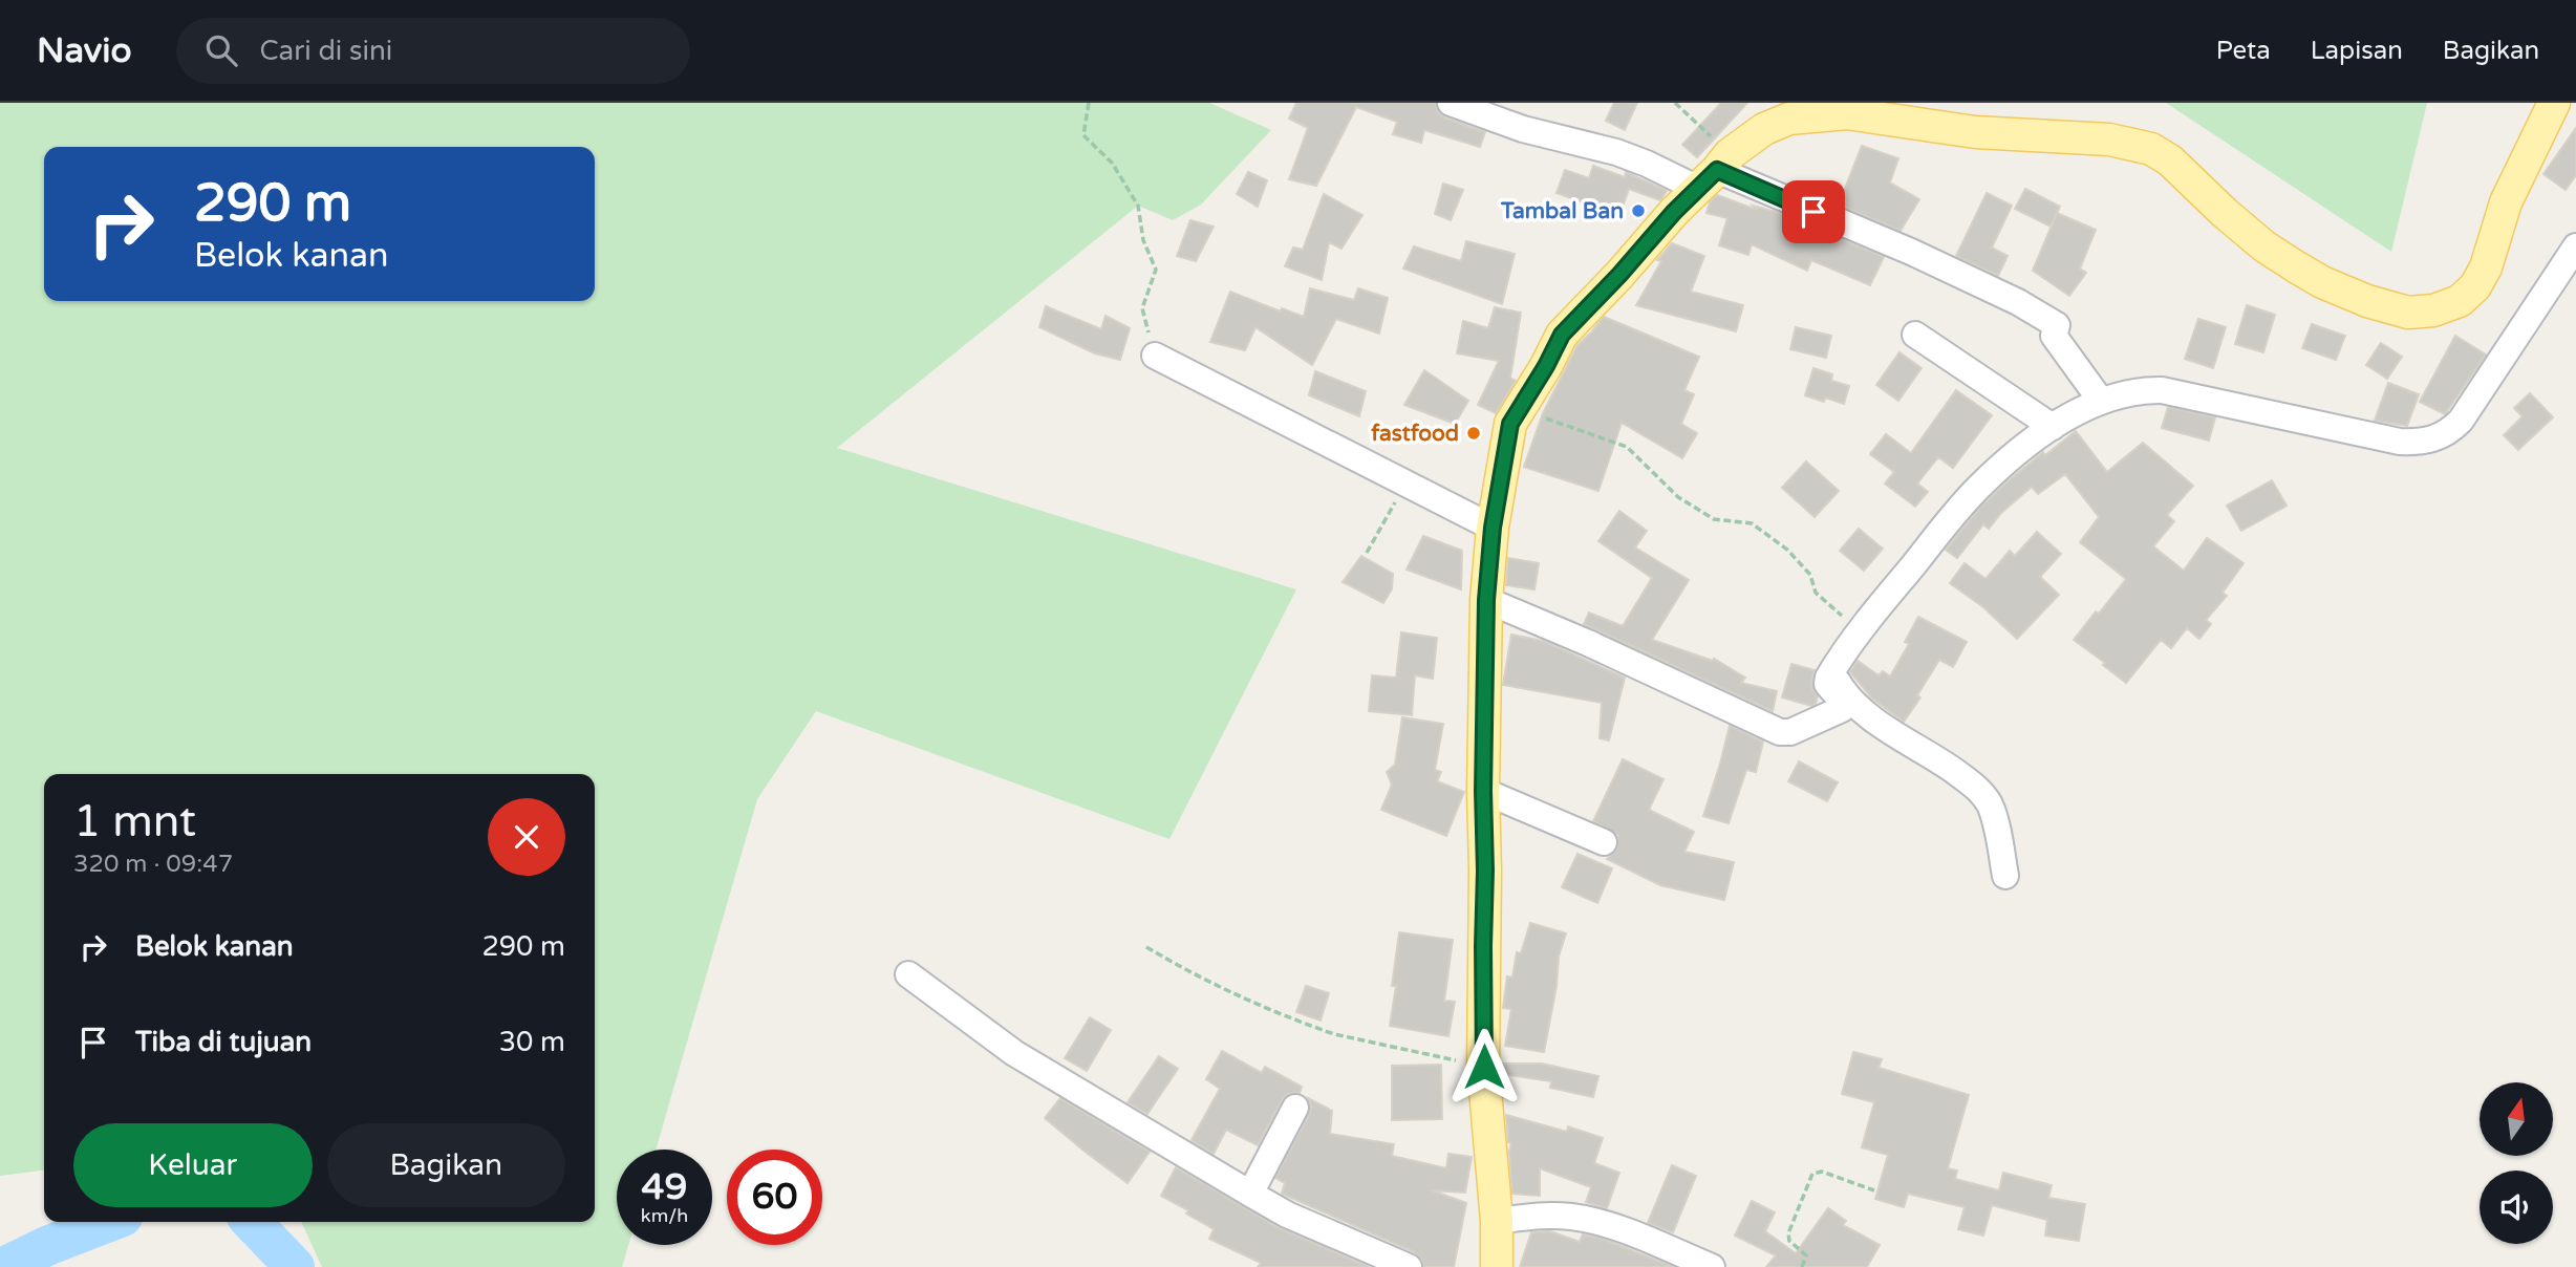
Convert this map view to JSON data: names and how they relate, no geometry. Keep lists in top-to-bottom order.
{
  "places": ["Tambal Ban", "fastfood"],
  "north": "top",
  "page": {
    "header": "Navio",
    "search": "Cari di sini",
    "nav": ["Peta", "Lapisan", "Bagikan"],
    "turn": ["290 m", "Belok kanan"],
    "heading": ["1 mnt", "320 m · 09:47"],
    "list": [
      {
        "name": "Belok kanan",
        "value": "290 m"
      },
      {
        "name": "Tiba di tujuan",
        "value": "30 m"
      }
    ],
    "buttons": ["Keluar", "Bagikan"],
    "speed": "49 km/h",
    "limit": "60"
  }
}
